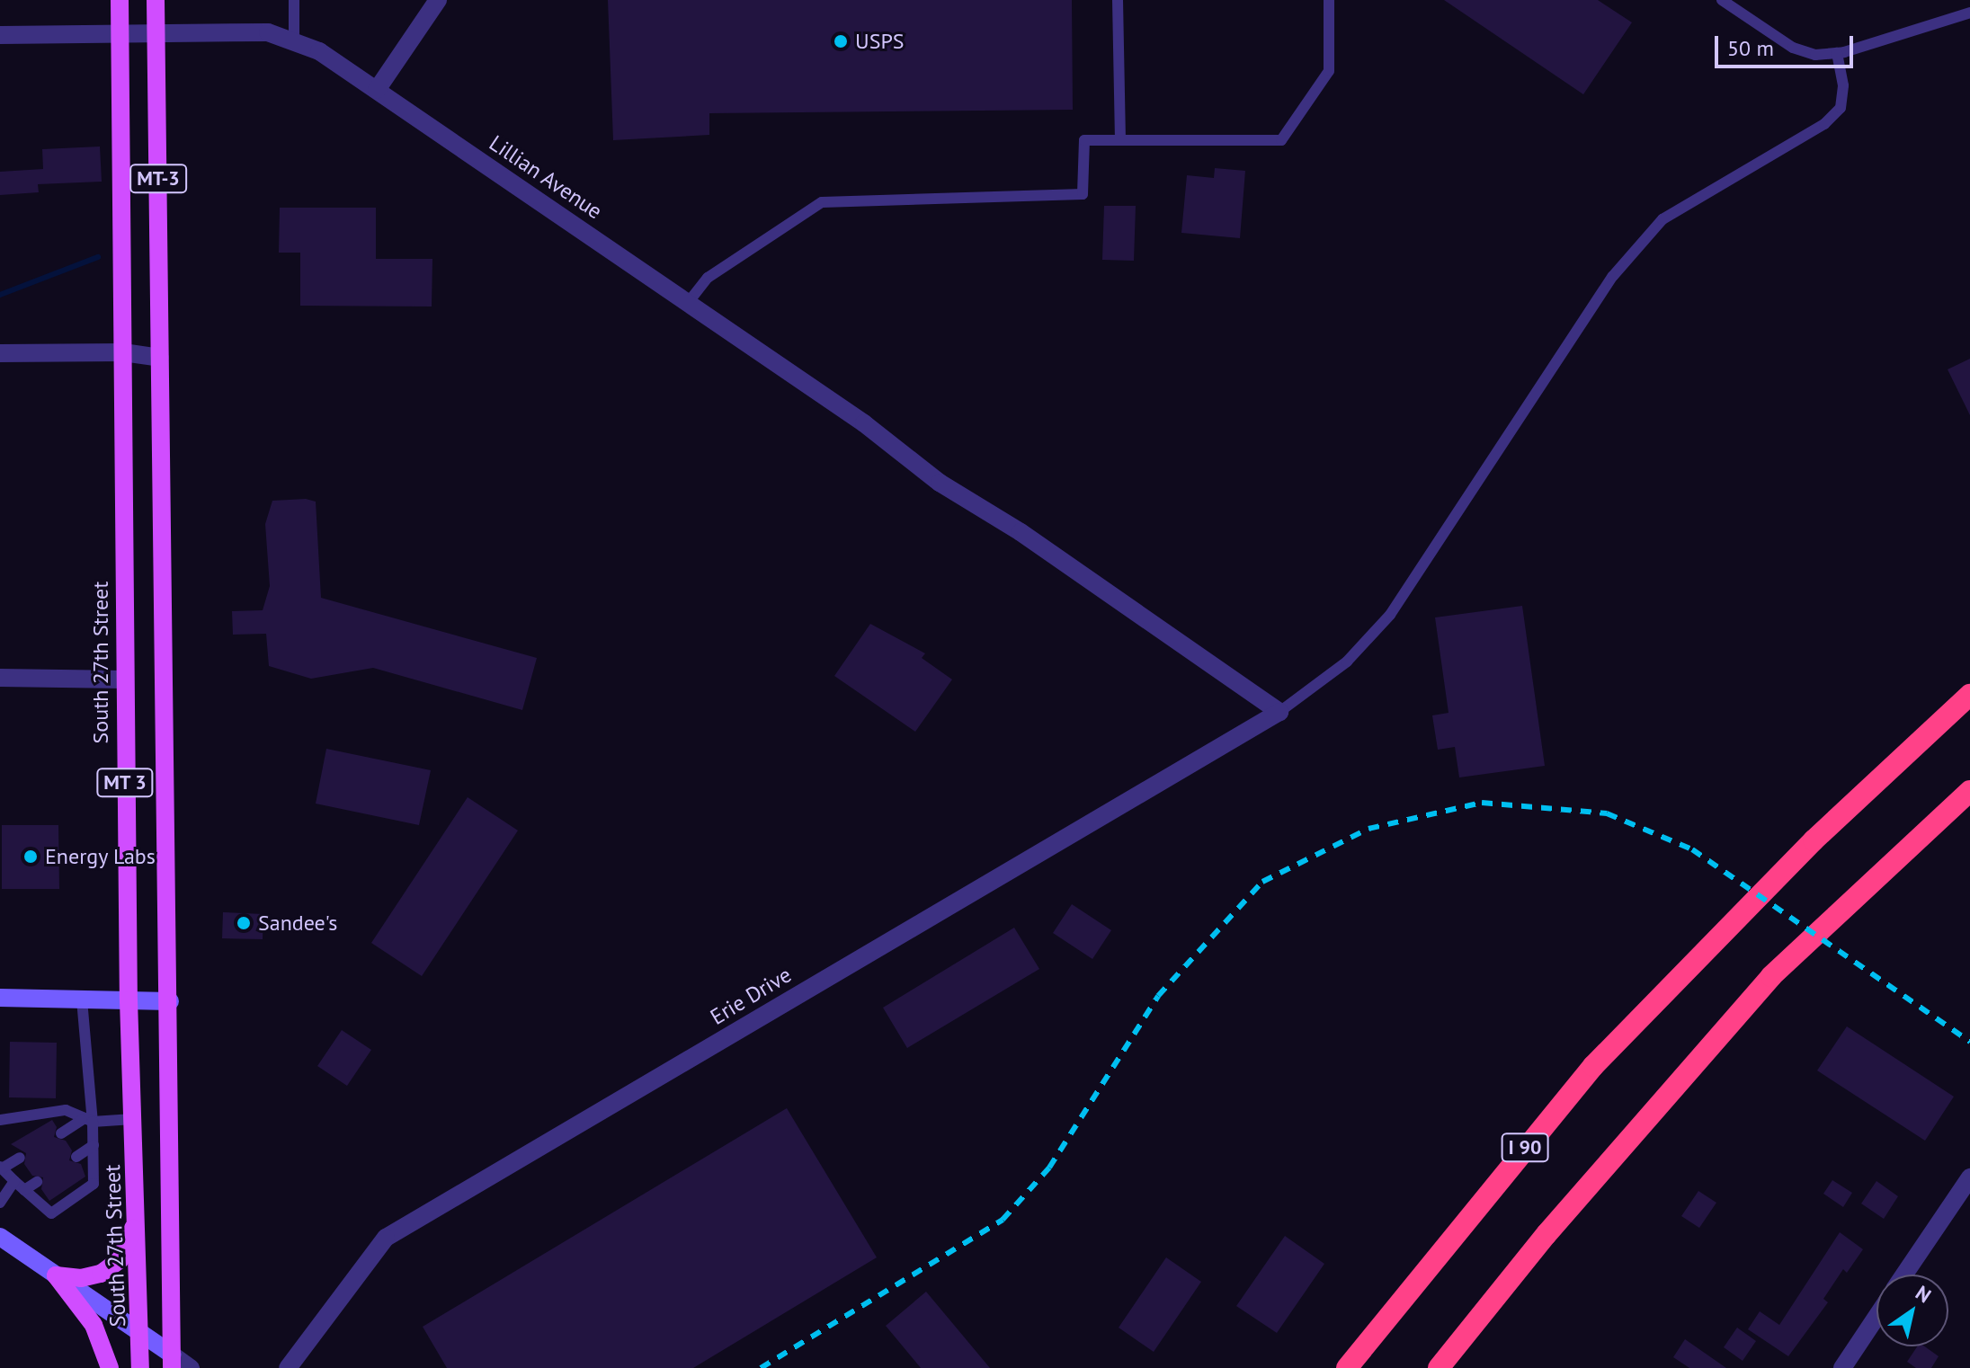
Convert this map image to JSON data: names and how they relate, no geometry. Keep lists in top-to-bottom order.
{
  "streets": {
    "highway": ["I 90"],
    "main road": ["MT-3", "South 27th Street", "MT 3"],
    "street": ["Lillian Avenue", "Erie Drive"]
  },
  "crossings": [
    ["Lillian Avenue", "Erie Drive"]
  ],
  "places": ["USPS", "Energy Labs", "Sandee's"],
  "scale_bar": "50 m",
  "north": "top right"
}
